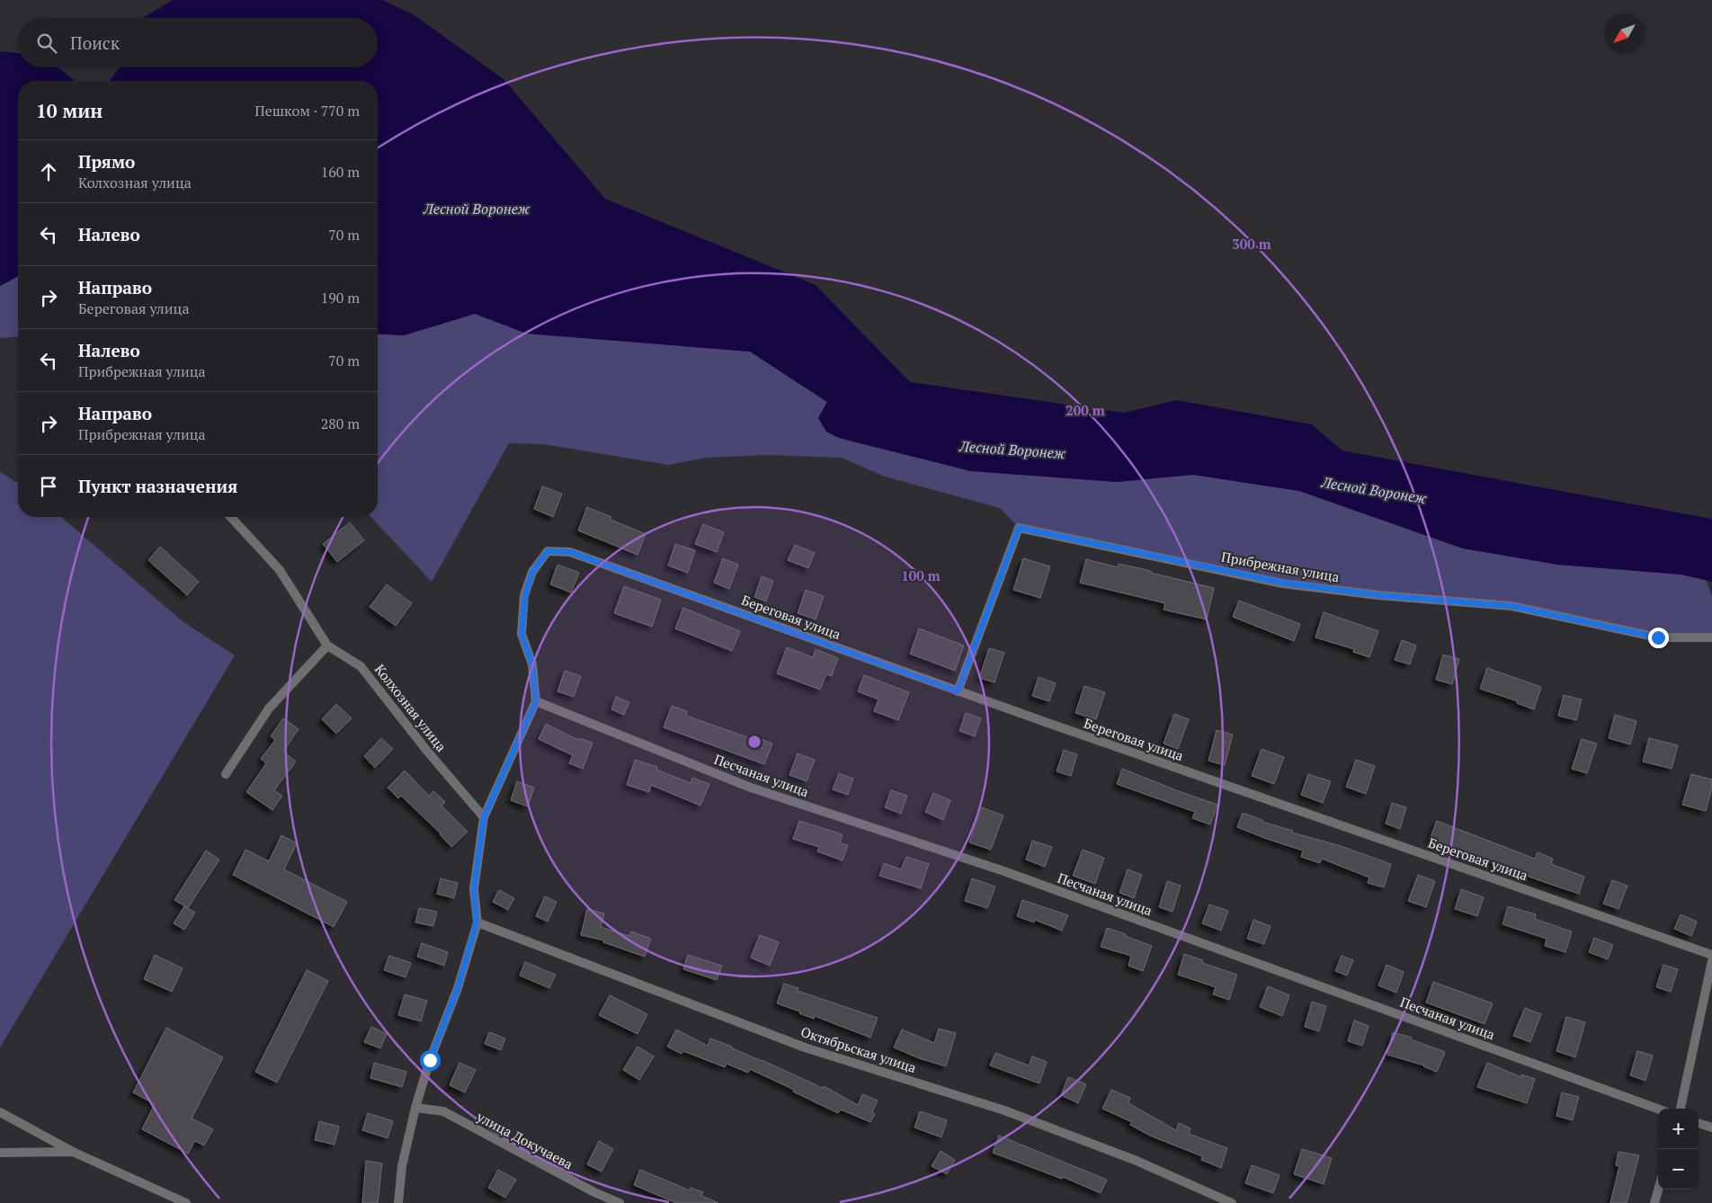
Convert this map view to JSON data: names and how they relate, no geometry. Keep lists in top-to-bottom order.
{
  "streets": {
    "street": [
      "Прибрежная улица",
      "Береговая улица",
      "Колхозная улица",
      "Песчаная улица",
      "Октябрьская улица",
      "улица Докучаева"
    ]
  },
  "crossings": [
    ["Прибрежная улица", "Береговая улица"],
    ["Береговая улица", "Песчаная улица"]
  ],
  "water": ["Лесной Воронеж"],
  "north": "bottom left",
  "page": {
    "search": "Поиск",
    "heading": ["10 мин", "Пешком · 770 m"],
    "list": [
      ["Прямо", "Колхозная улица", "160 m"],
      ["Налево", "70 m"],
      ["Направо", "Береговая улица", "190 m"],
      ["Налево", "Прибрежная улица", "70 m"],
      ["Направо", "Прибрежная улица", "280 m"],
      "Пункт назначения"
    ],
    "map_buttons": ["+", "−"]
  },
  "rings": ["300 m", "200 m", "100 m"]
}
